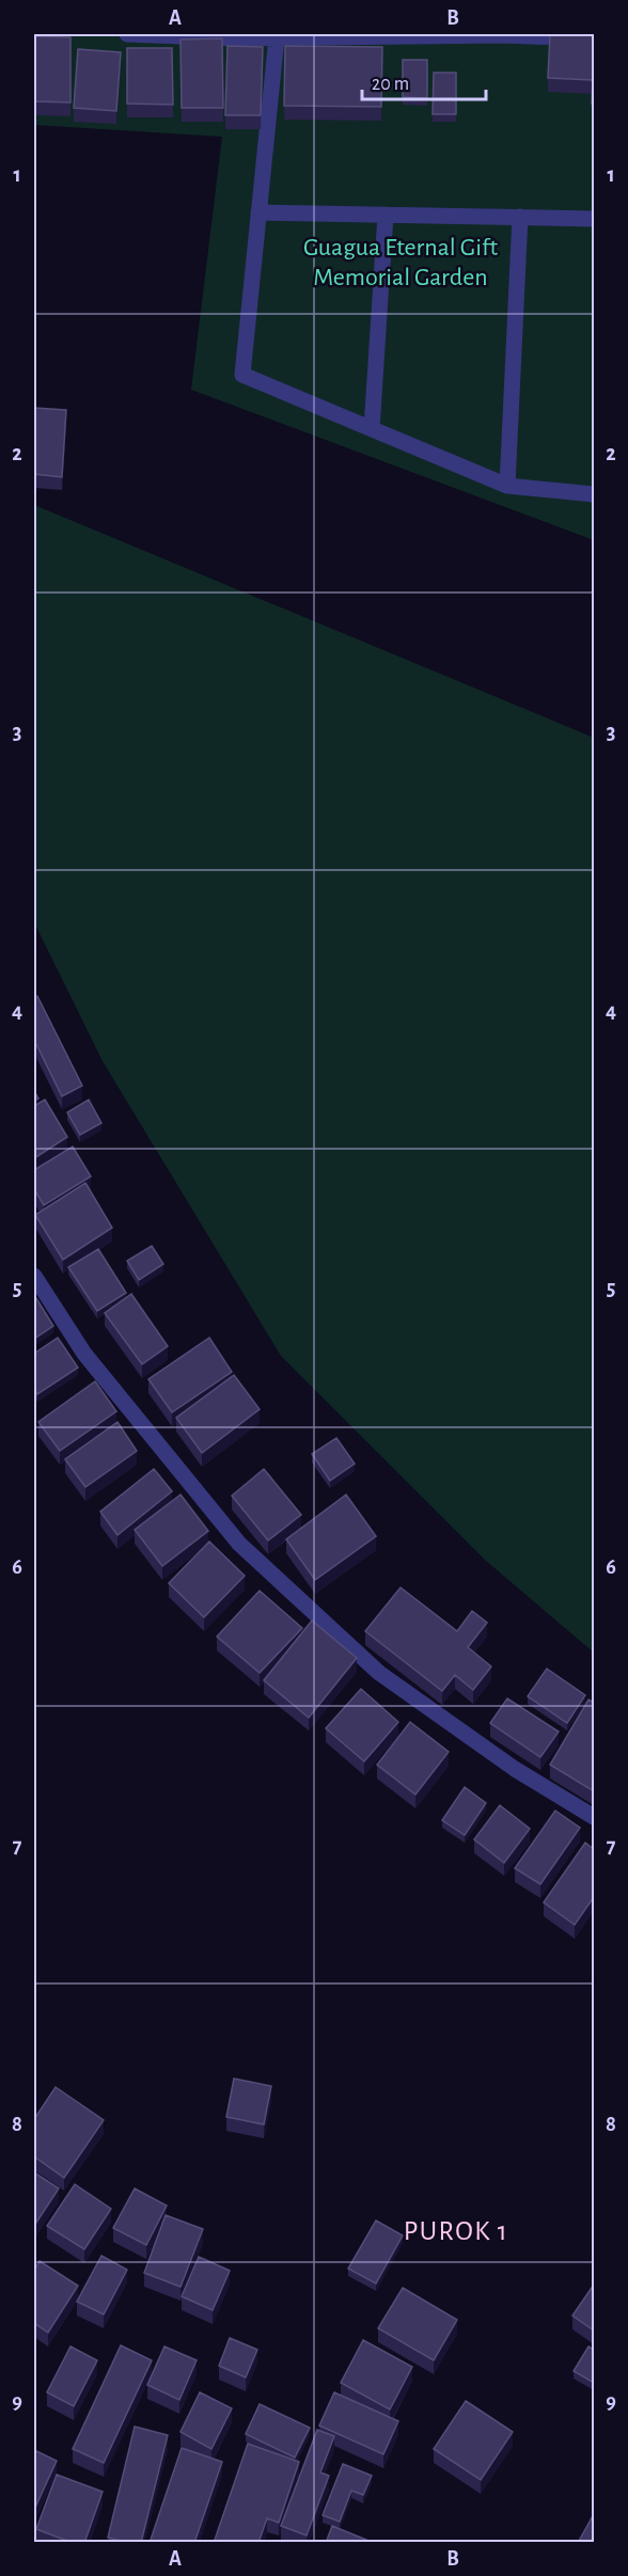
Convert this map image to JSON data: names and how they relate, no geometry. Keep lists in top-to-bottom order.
{
  "districts": ["PUROK 1"],
  "parks": ["Guagua Eternal Gift Memorial Garden"],
  "scale_bar": "20 m",
  "grid": {
    "columns": ["A", "B"],
    "rows": [
      "1",
      "2",
      "3",
      "4",
      "5",
      "6",
      "7",
      "8",
      "9"
    ]
  }
}
